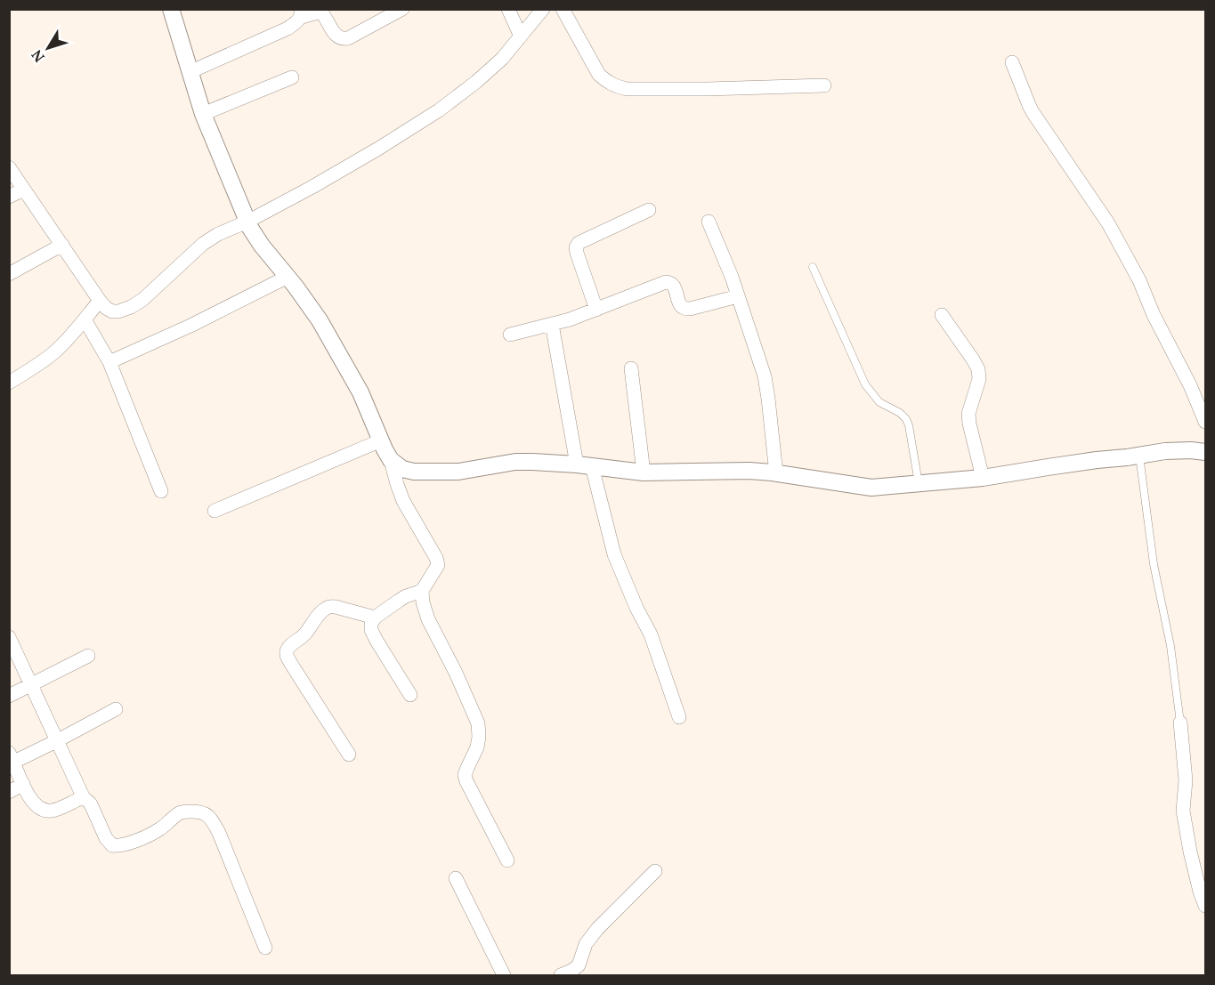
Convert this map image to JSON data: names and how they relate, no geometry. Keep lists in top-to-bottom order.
{
  "north": "bottom left"
}
